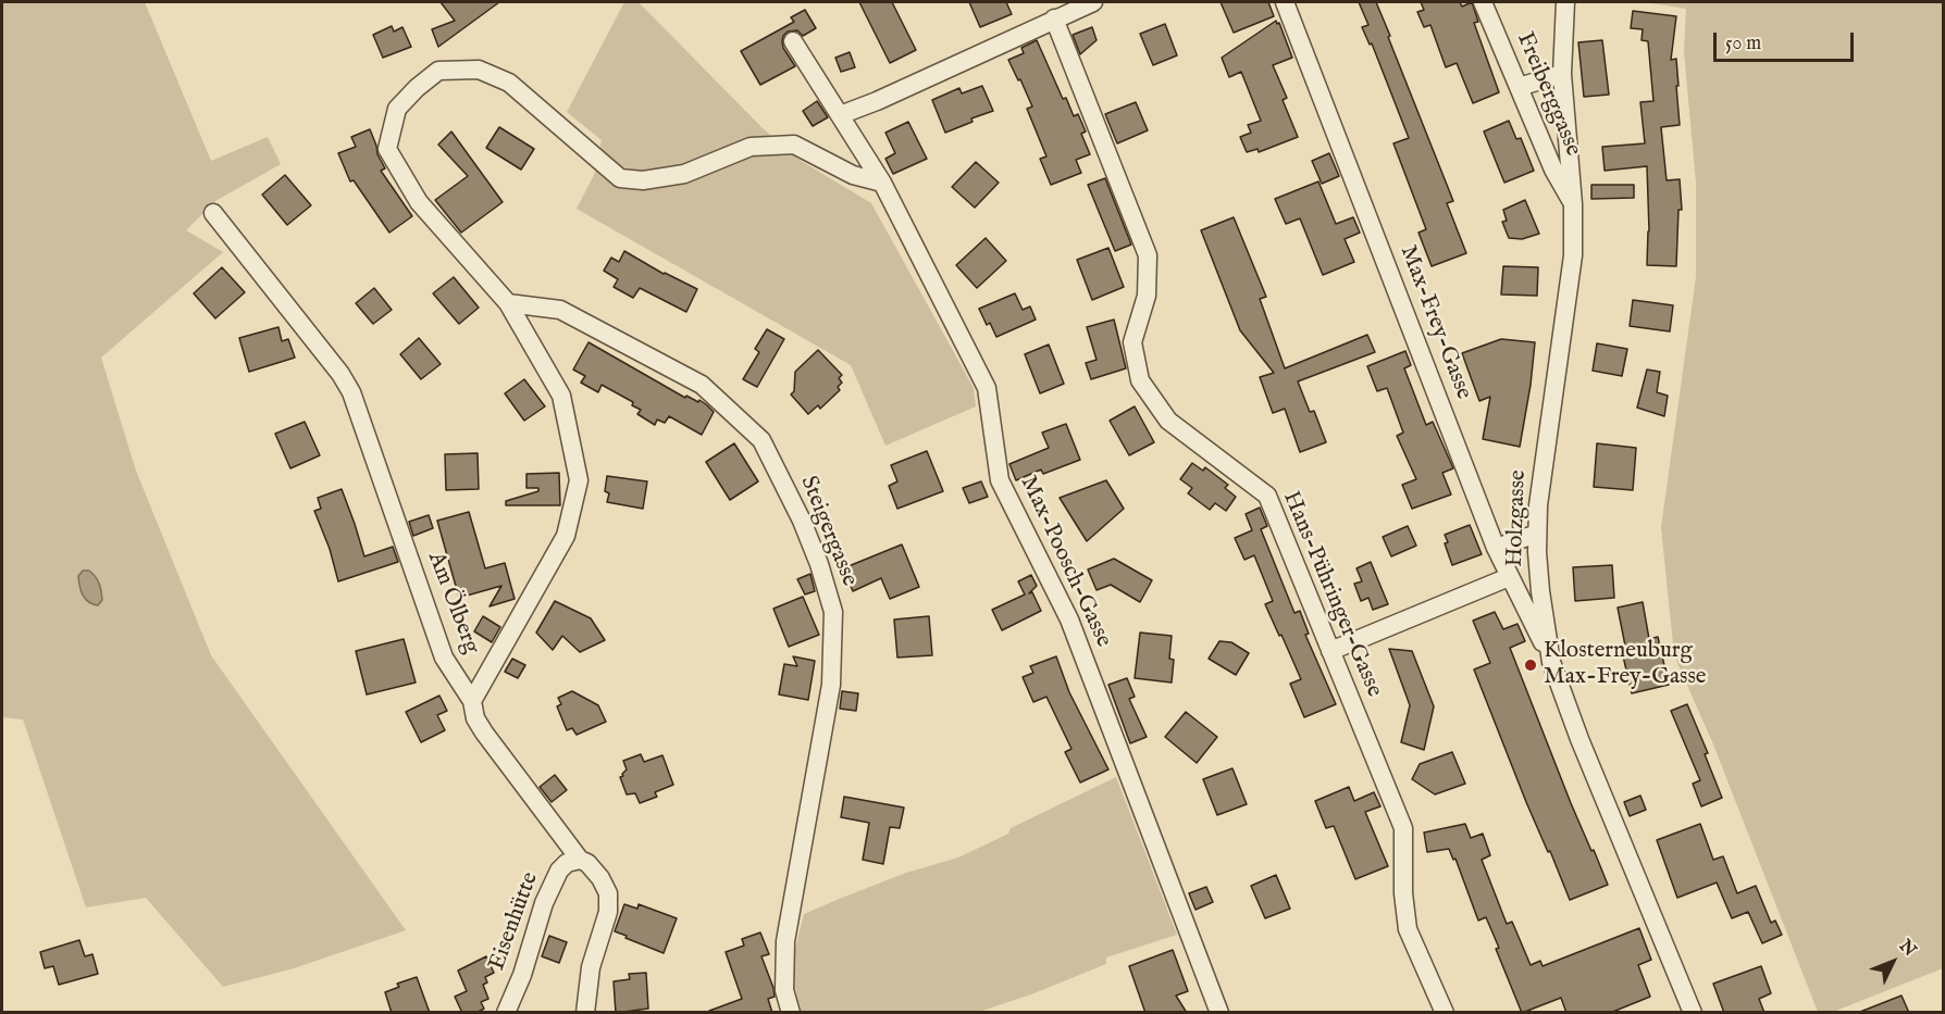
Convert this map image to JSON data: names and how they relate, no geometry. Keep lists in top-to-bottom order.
{
  "streets": {
    "street": [
      "Freiberggasse",
      "Max-Frey-Gasse",
      "Holzgasse",
      "Steigergasse",
      "Max-Poosch-Gasse",
      "Hans-Pühringer-Gasse",
      "Am Ölberg",
      "Eisenhütte"
    ]
  },
  "crossings": [
    ["Freiberggasse", "Holzgasse"],
    ["Max-Frey-Gasse", "Holzgasse"],
    ["Am Ölberg", "Eisenhütte"]
  ],
  "places": ["Klosterneuburg Max-Frey-Gasse"],
  "scale_bar": "50 m",
  "north": "top right"
}
